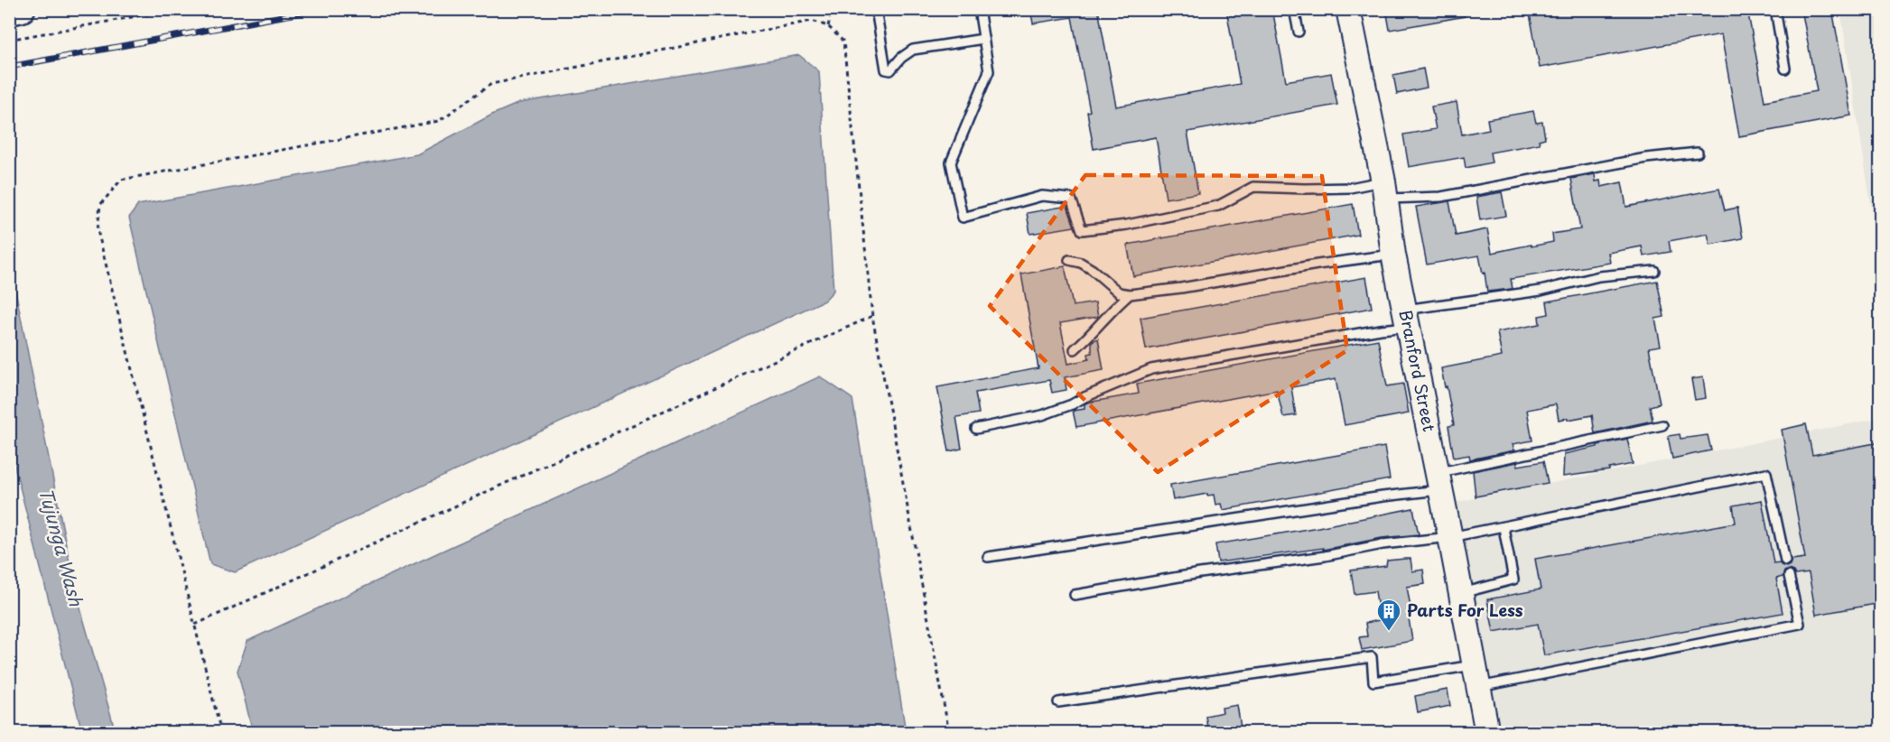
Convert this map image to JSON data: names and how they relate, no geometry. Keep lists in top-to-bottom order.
{
  "streets": {
    "main road": ["Branford Street"]
  },
  "water": ["Tujunga Wash"],
  "places": {
    "building": ["Parts For Less"]
  }
}
